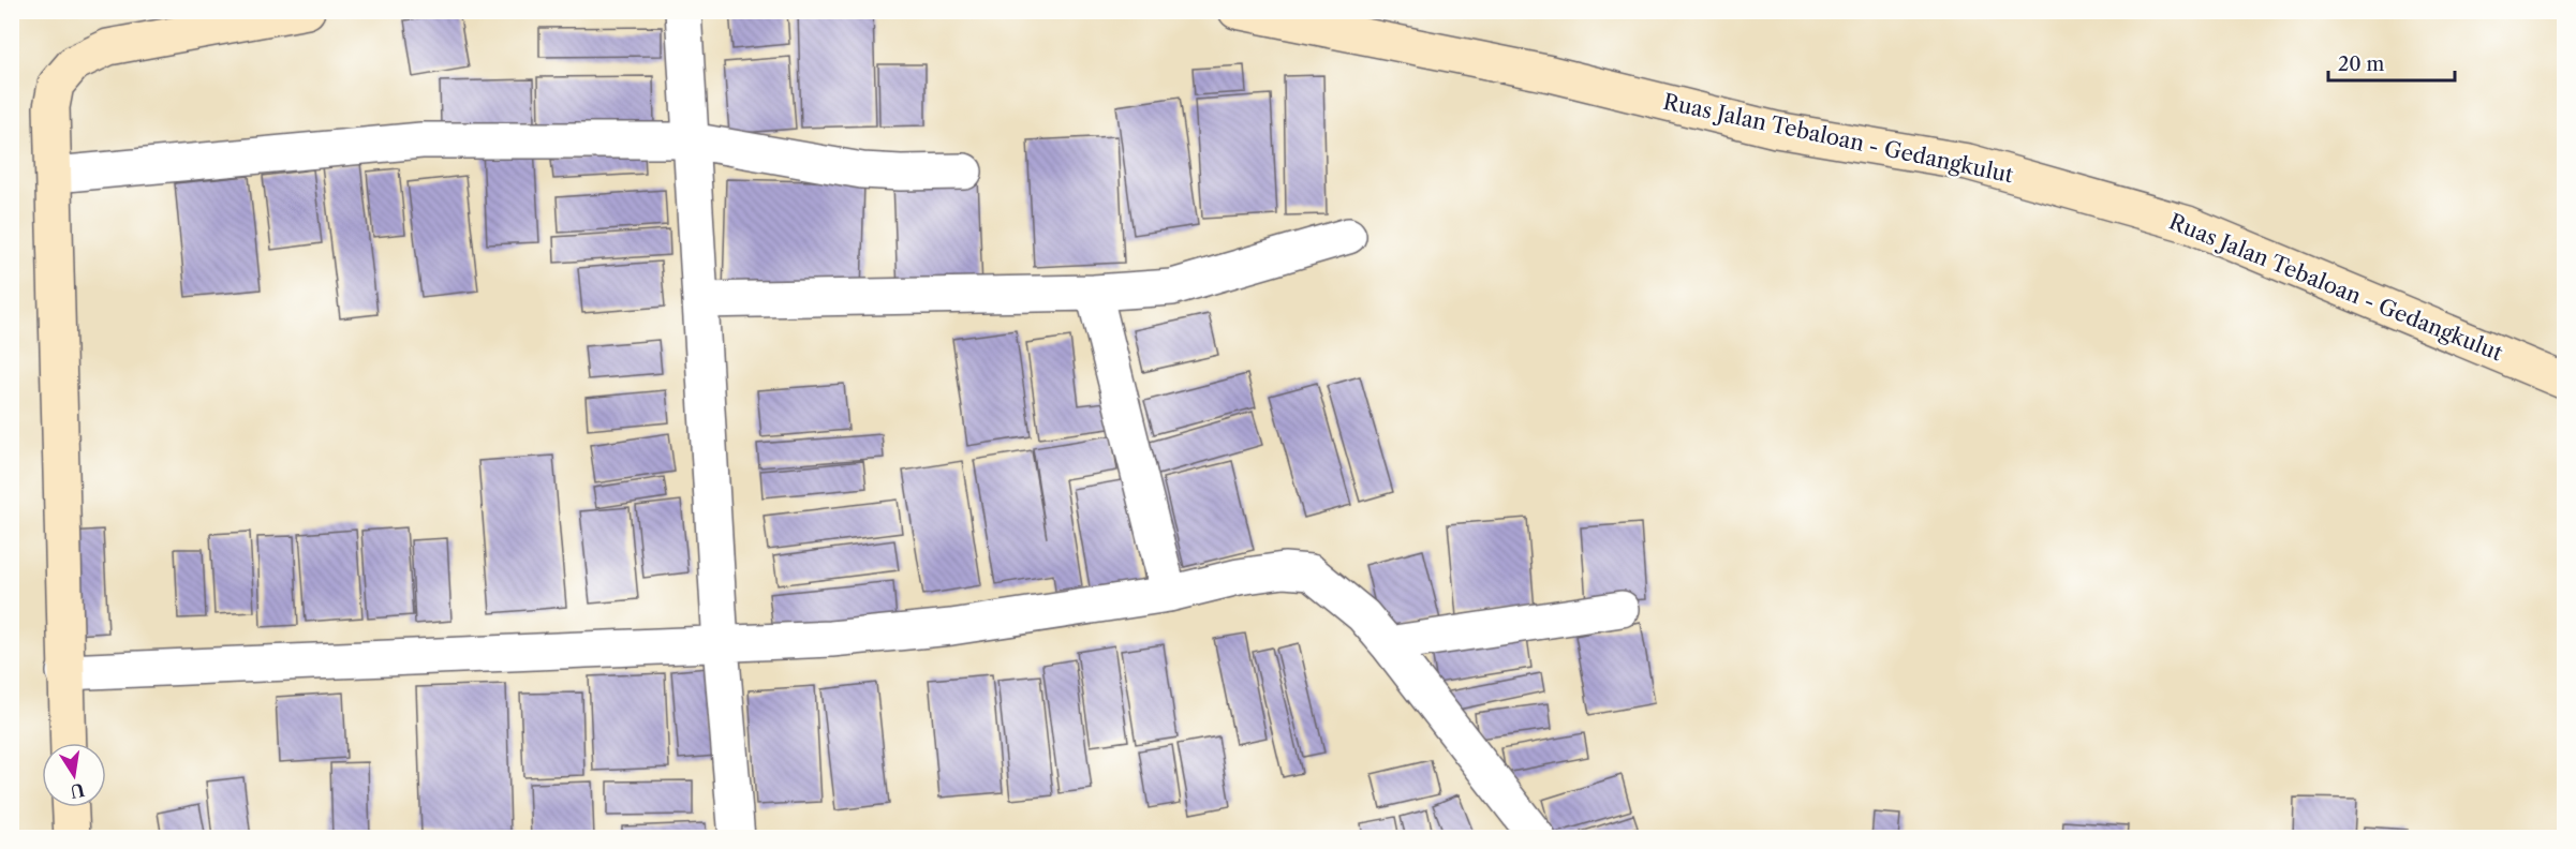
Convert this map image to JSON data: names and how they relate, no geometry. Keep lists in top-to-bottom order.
{
  "streets": {
    "main road": ["Ruas Jalan Tebaloan - Gedangkulut"]
  },
  "scale_bar": "20 m",
  "north": "bottom"
}
